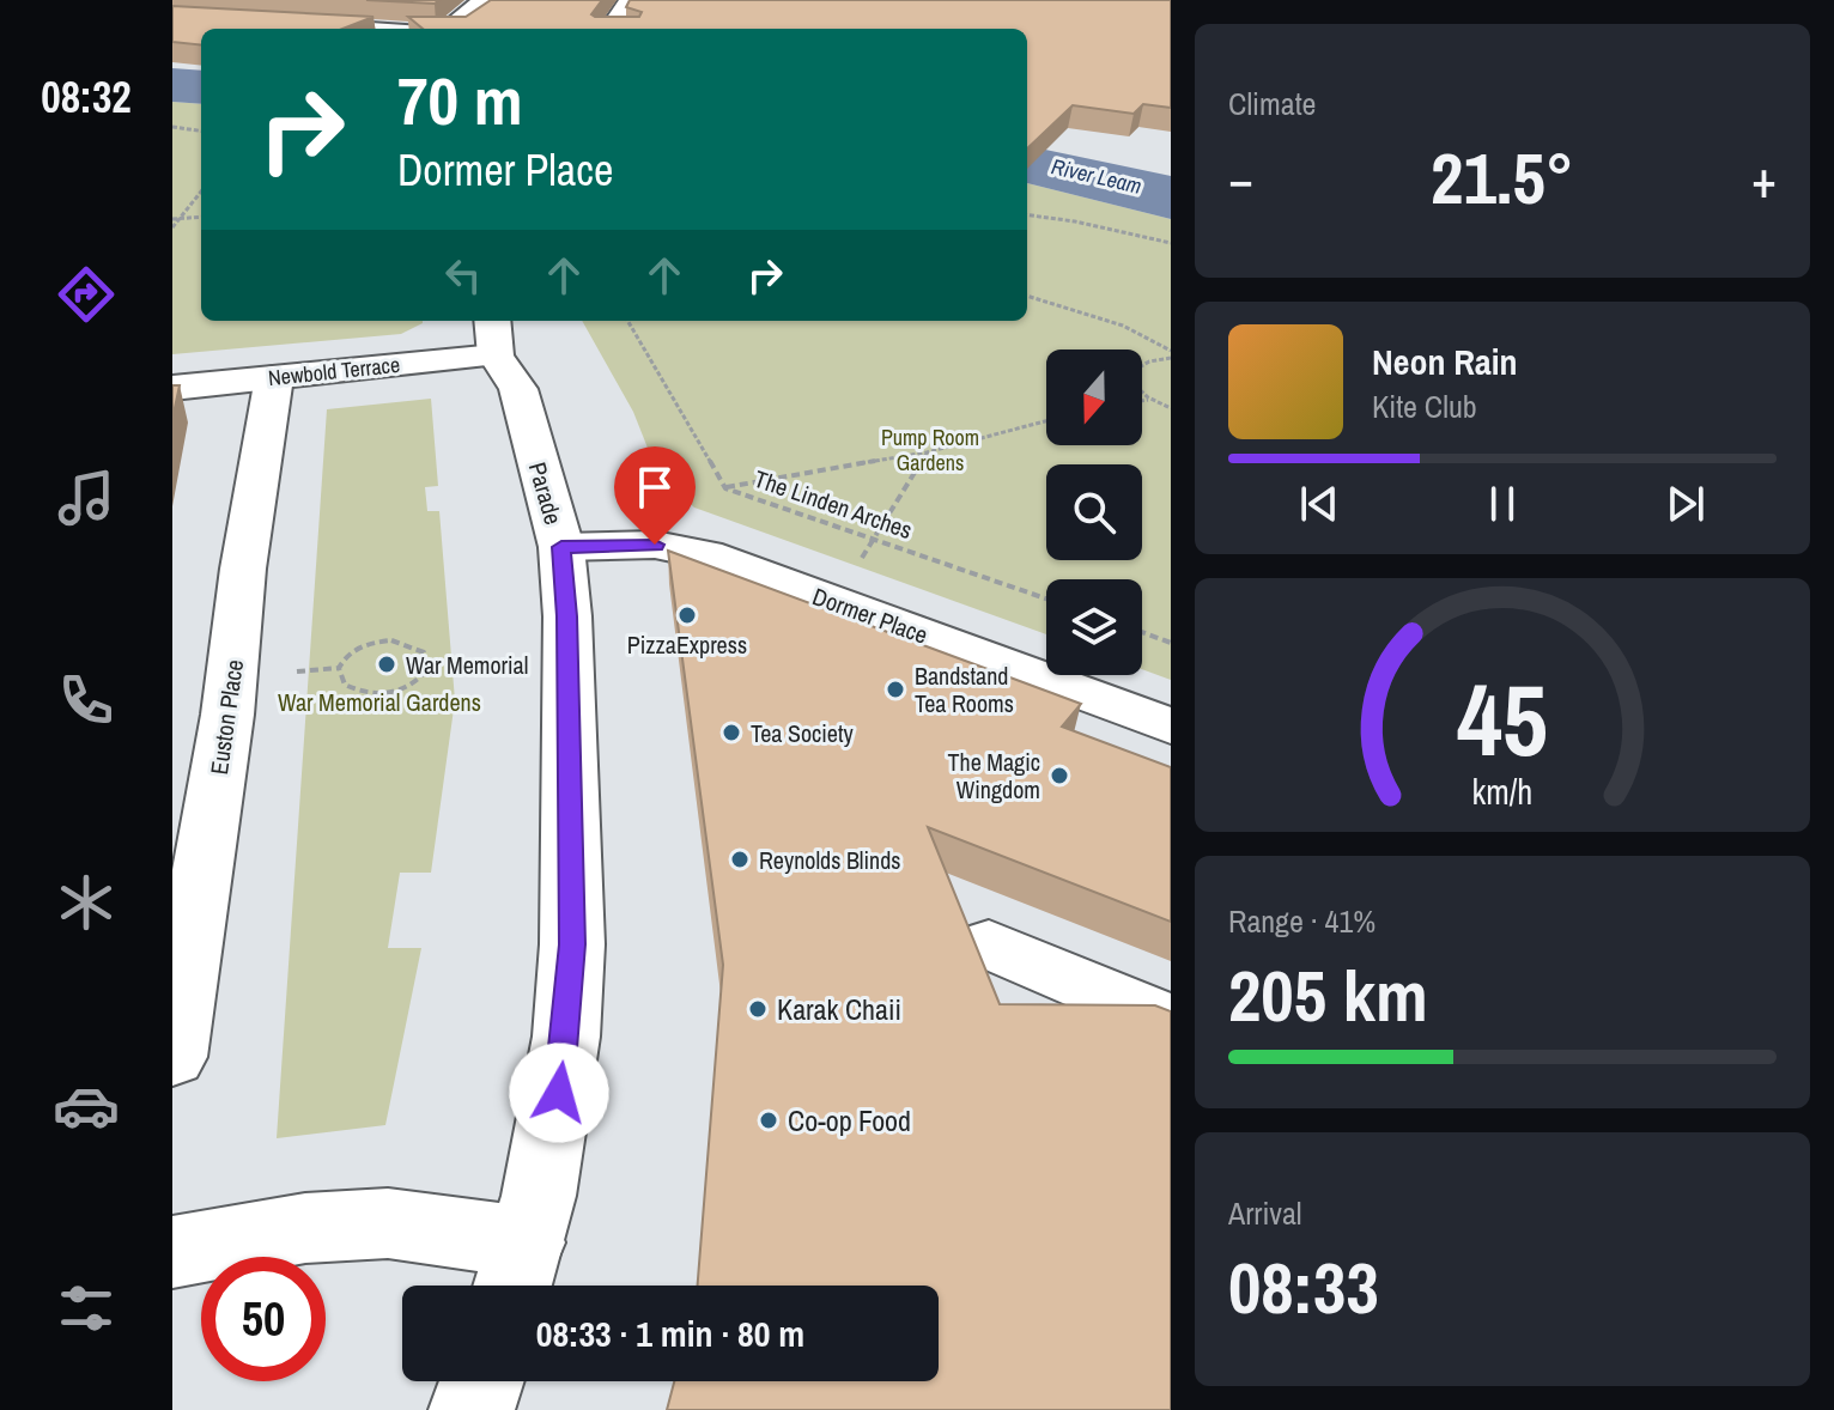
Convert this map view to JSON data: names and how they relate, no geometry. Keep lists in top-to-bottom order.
{
  "streets": {
    "street": [
      "Newbold Terrace",
      "Parade",
      "Dormer Place",
      "Euston Place"
    ],
    "path": ["The Linden Arches"]
  },
  "crossings": [
    ["Newbold Terrace", "Parade"],
    ["Newbold Terrace", "Euston Place"],
    ["Parade", "Dormer Place"]
  ],
  "water": ["River Leam"],
  "parks": ["Pump Room Gardens", "War Memorial Gardens"],
  "places": [
    "PizzaExpress",
    "War Memorial",
    "Bandstand Tea Rooms",
    "Tea Society",
    "The Magic Wingdom",
    "Reynolds Blinds",
    "Karak Chaii",
    "Co-op Food"
  ],
  "north": "bottom",
  "page": {
    "tabs": "08:32",
    "tile": [
      "Climate",
      ["Range · 41%", "205 km"],
      ["Arrival", "08:33"]
    ],
    "turn": ["70 m", "Dormer Place"],
    "heat": ["−", "21.5°", "+"],
    "song": ["Neon Rain", "Kite Club"],
    "limit": "50",
    "trip": "08:33 · 1 min · 80 m",
    "gauge": ["45", "km/h"]
  }
}
